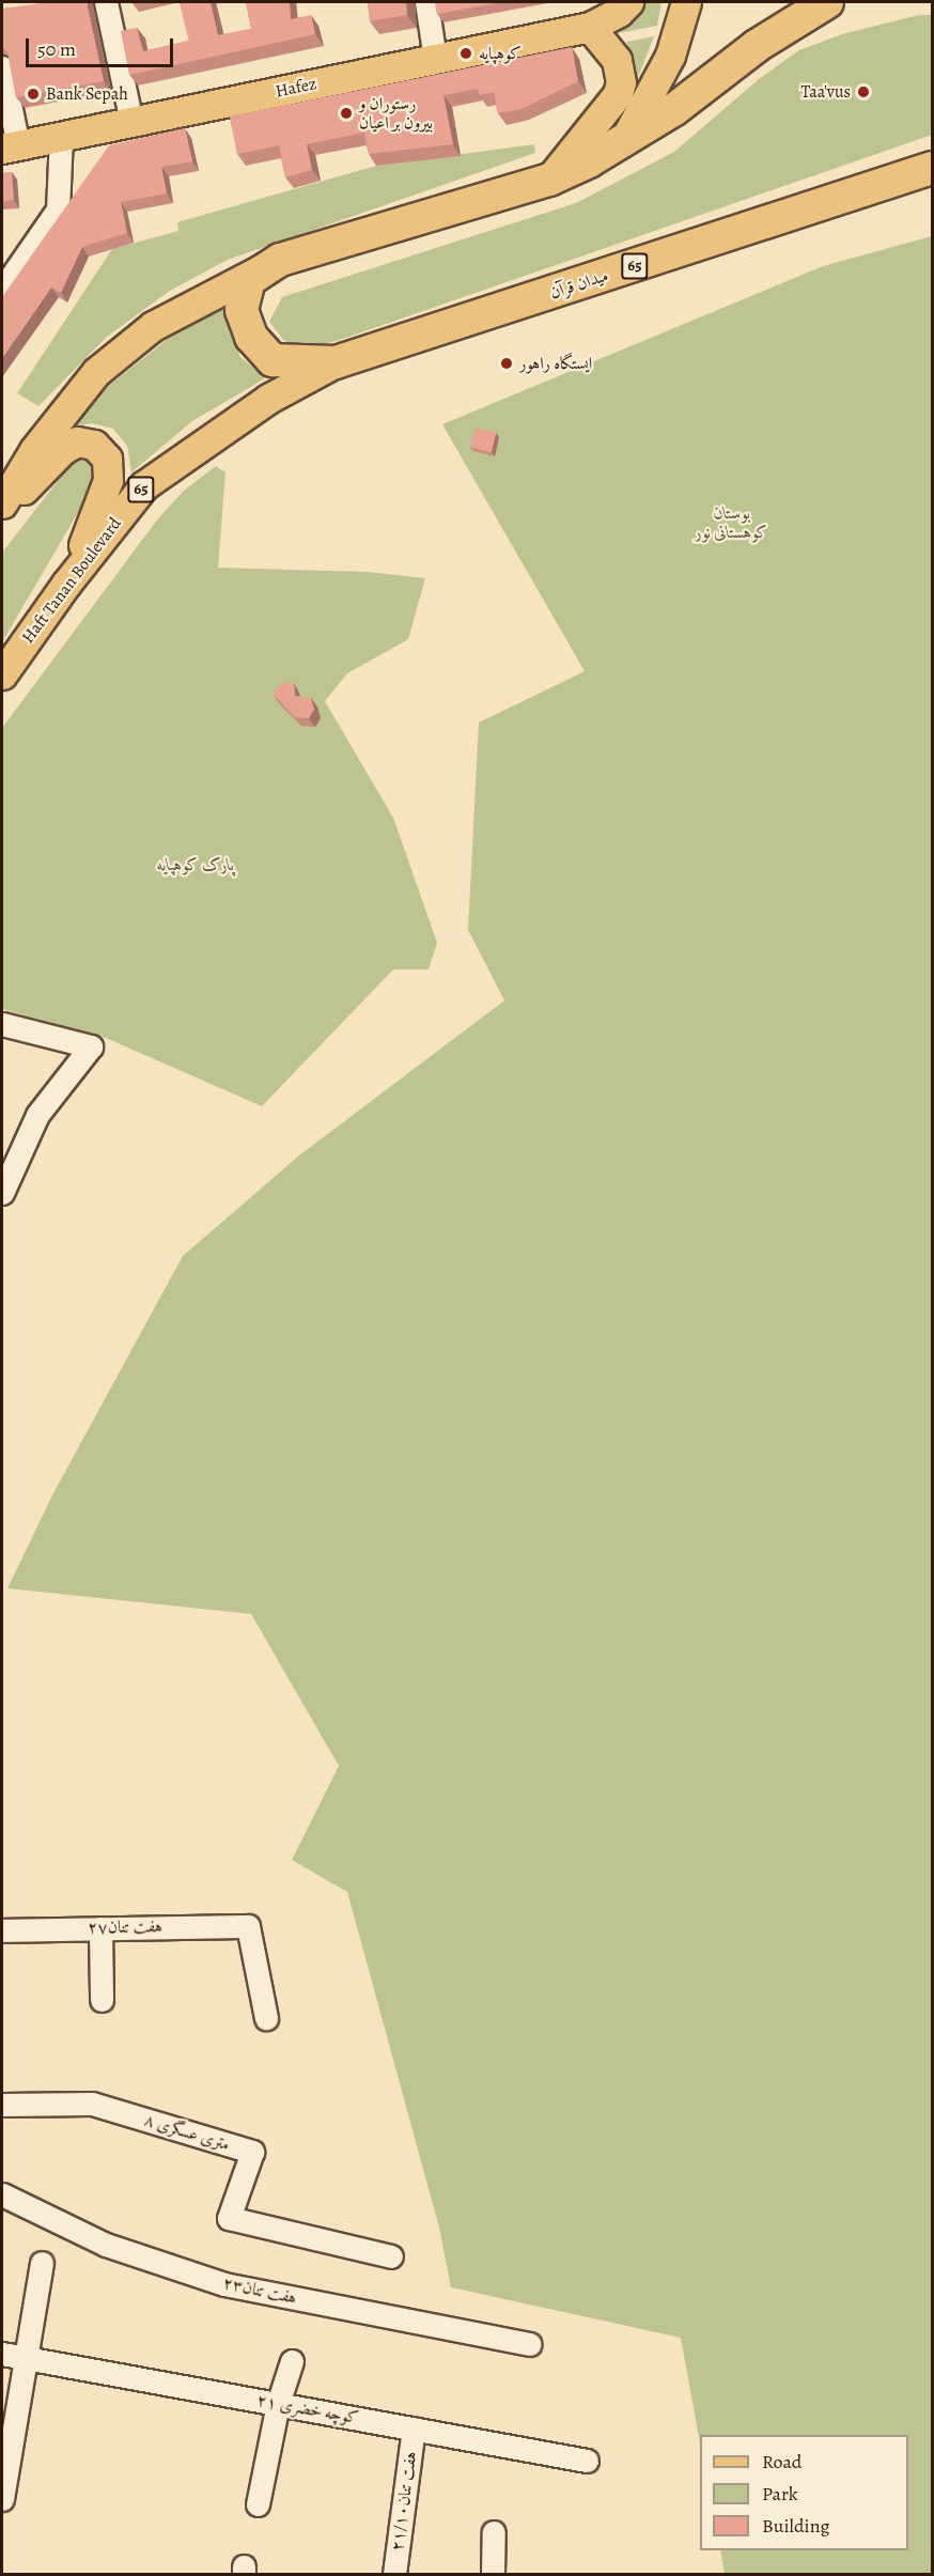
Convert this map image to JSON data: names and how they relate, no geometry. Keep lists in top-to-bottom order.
{
  "streets": {
    "highway": ["65", "میدان قرآن"],
    "main road": ["Hafez", "Haft Tanan Boulevard"],
    "street": [
      "هفت تنان۲۷",
      "۸ متری عسگری",
      "هفت تنان۲۳",
      "کوچه خضری ۲۱",
      "۲۱/۱۰هفت تنان"
    ]
  },
  "crossings": [
    ["65", "میدان قرآن"],
    ["65", "Haft Tanan Boulevard"],
    ["میدان قرآن", "Haft Tanan Boulevard"],
    ["کوچه خضری ۲۱", "۲۱/۱۰هفت تنان"]
  ],
  "parks": ["بوستان کوهستانی نور", "پارک کوهپایه"],
  "places": [
    "کوهپایه",
    "Taa'vus",
    "Bank Sepah",
    "رستوران و بیرون بر اعيان",
    "ایستگاه راهور"
  ],
  "legend": ["Road", "Park", "Building"],
  "scale_bar": "50 m"
}
